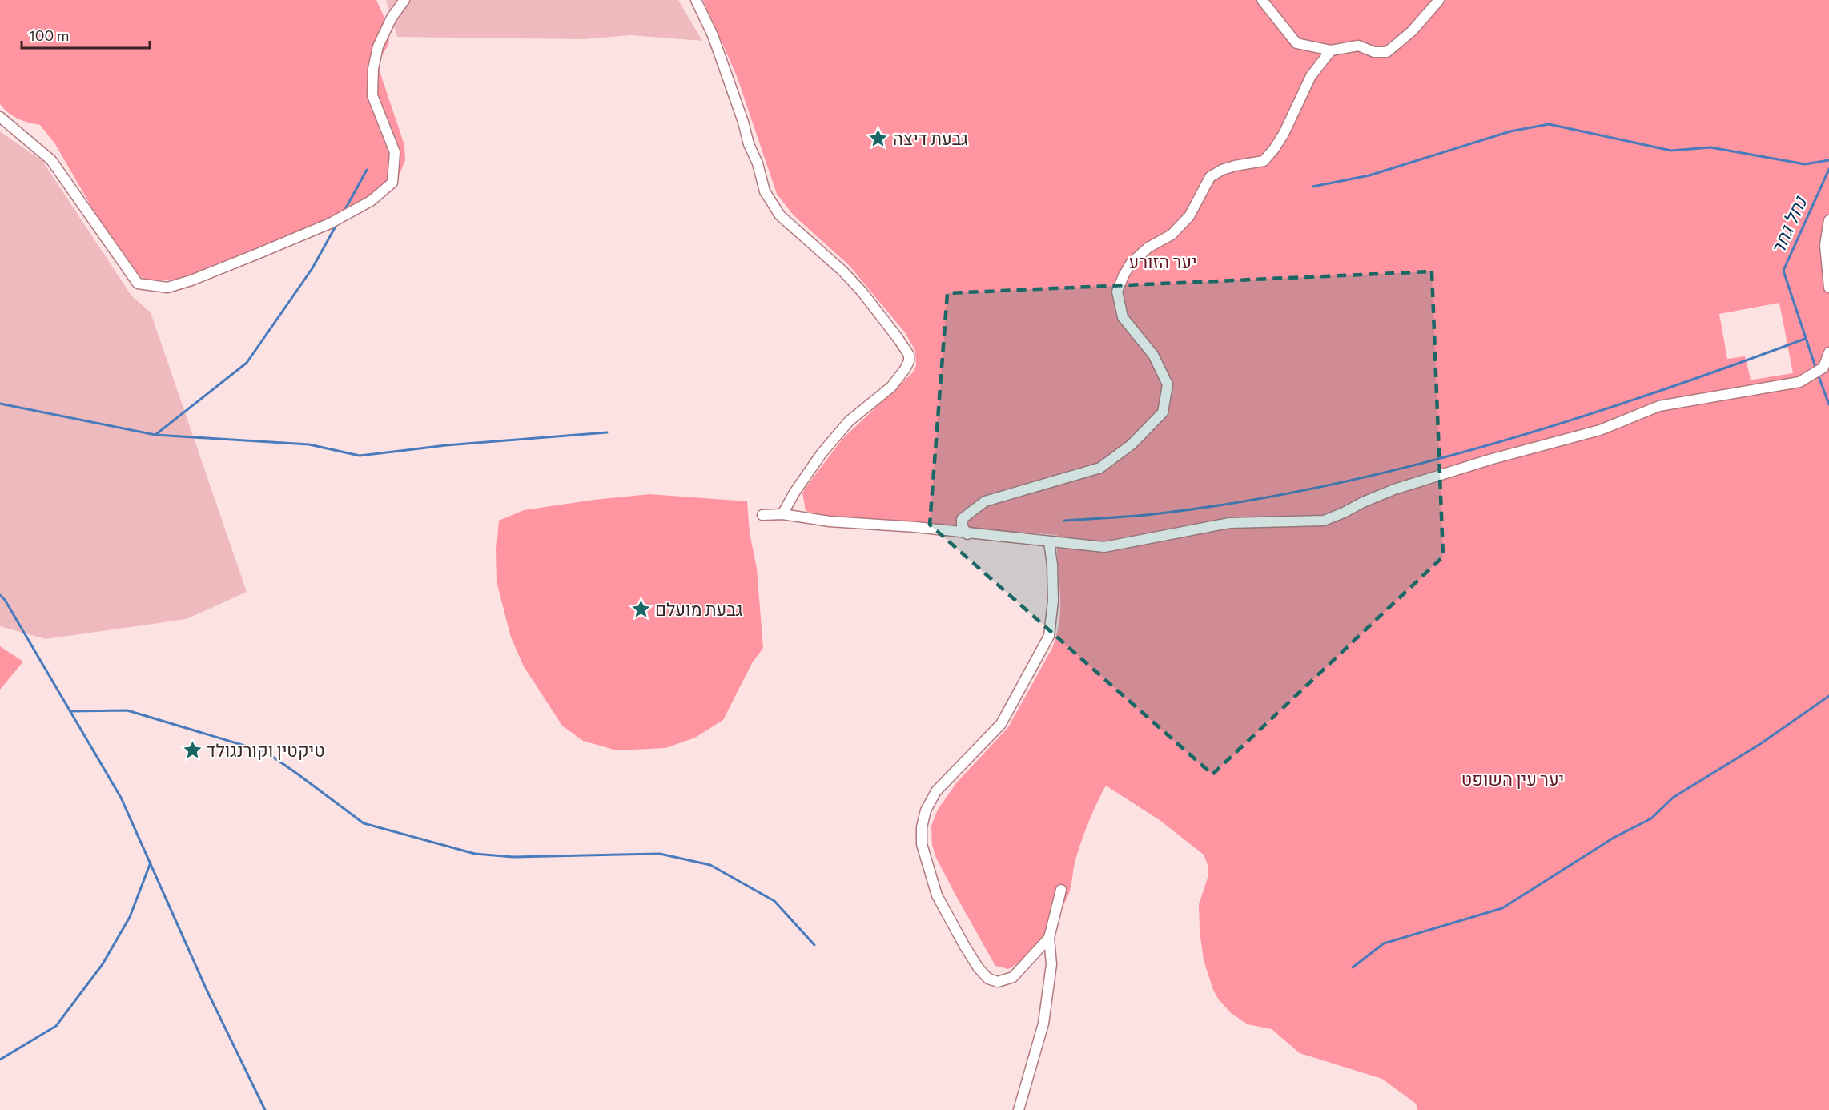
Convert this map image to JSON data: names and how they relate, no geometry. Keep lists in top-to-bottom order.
{
  "water": ["נחל גחר"],
  "parks": ["יער הזורע", "יער עין השופט"],
  "places": {
    "place": ["גבעת דיצה", "גבעת מועלם", "טיקטין וקורנגולד"]
  },
  "scale_bar": "100 m"
}
